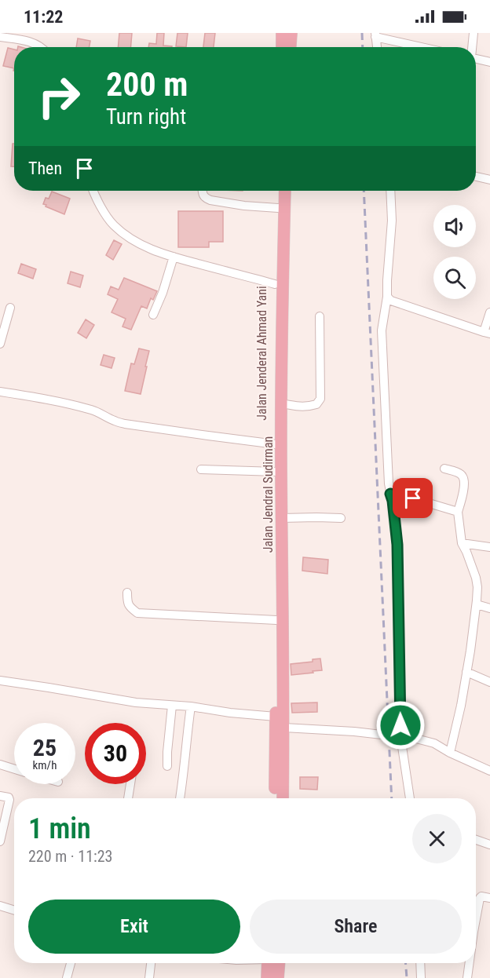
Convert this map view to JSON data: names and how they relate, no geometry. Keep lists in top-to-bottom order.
{
  "streets": {
    "highway": ["Jalan Jenderal Ahmad Yani", "Jalan Jendral Sudirman"]
  },
  "page": {
    "status": "11:22",
    "turn": ["200 m", "Turn right"],
    "then": "Then",
    "speed": "25 km/h",
    "limit": "30",
    "heading": ["1 min", "220 m · 11:23"],
    "buttons": ["Exit", "Share"]
  }
}
